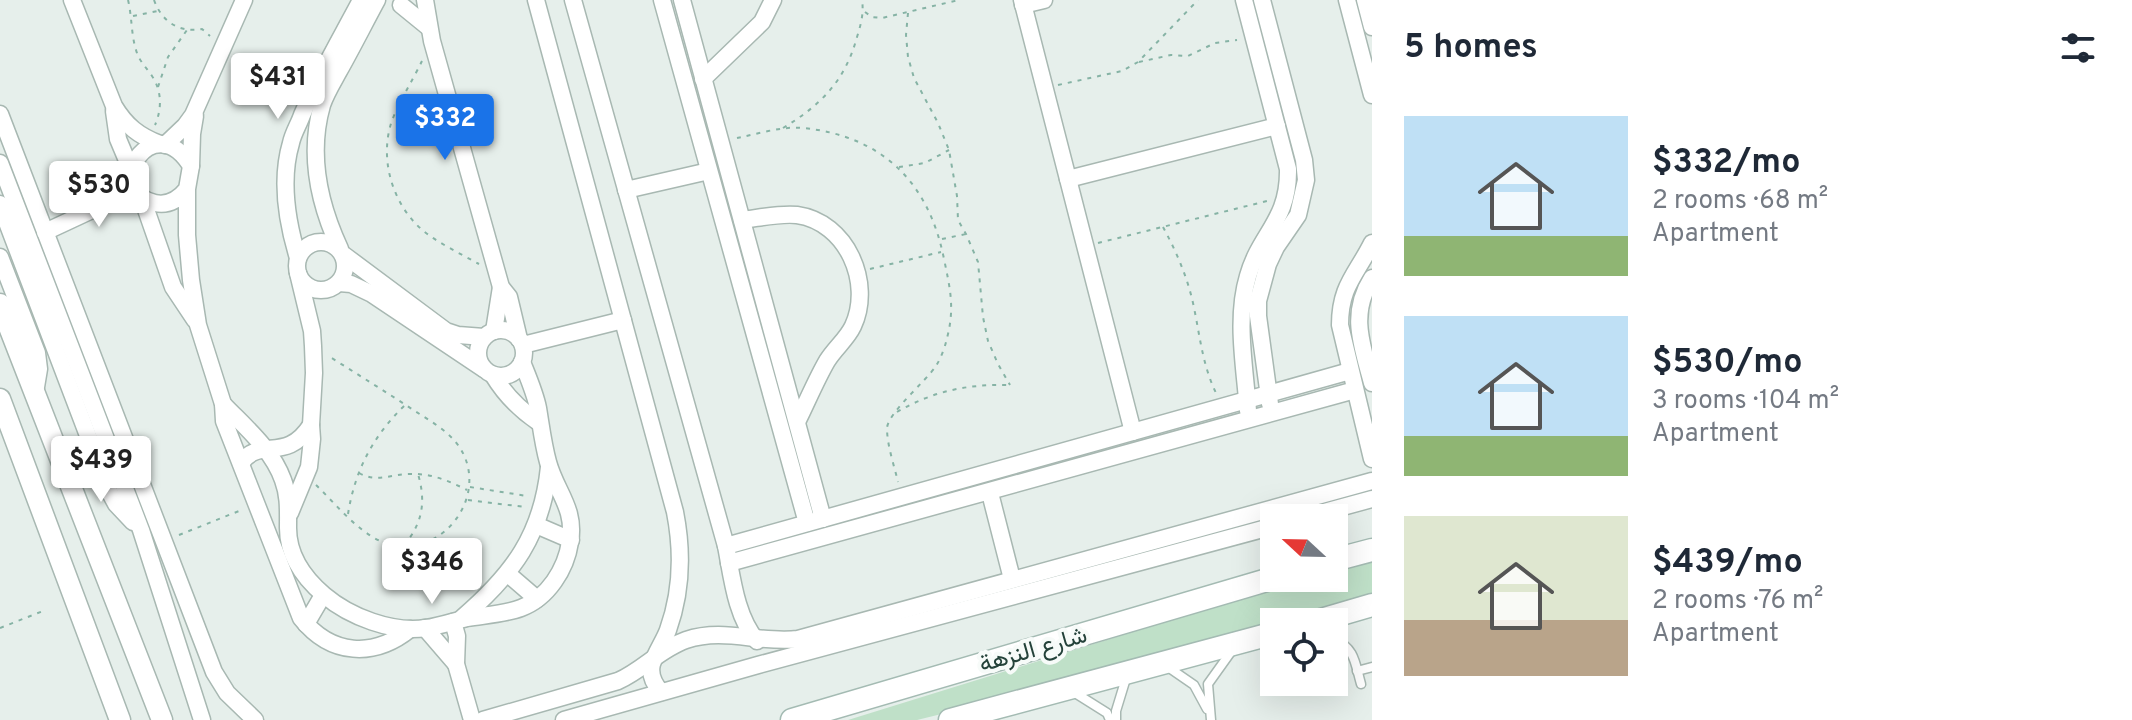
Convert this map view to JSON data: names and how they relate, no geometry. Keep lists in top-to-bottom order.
{
  "streets": {
    "main road": ["شارع النزهة"]
  },
  "north": "left",
  "page": {
    "heading": "5 homes",
    "price": [
      "$431",
      "$332",
      "$530",
      "$439",
      "$346"
    ],
    "list": [
      {
        "name": "$332/mo",
        "note": "2 rooms · 68 m² · Apartment"
      },
      {
        "name": "$530/mo",
        "note": "3 rooms · 104 m² · Apartment"
      },
      {
        "name": "$439/mo",
        "note": "2 rooms · 76 m² · Apartment"
      }
    ]
  }
}
